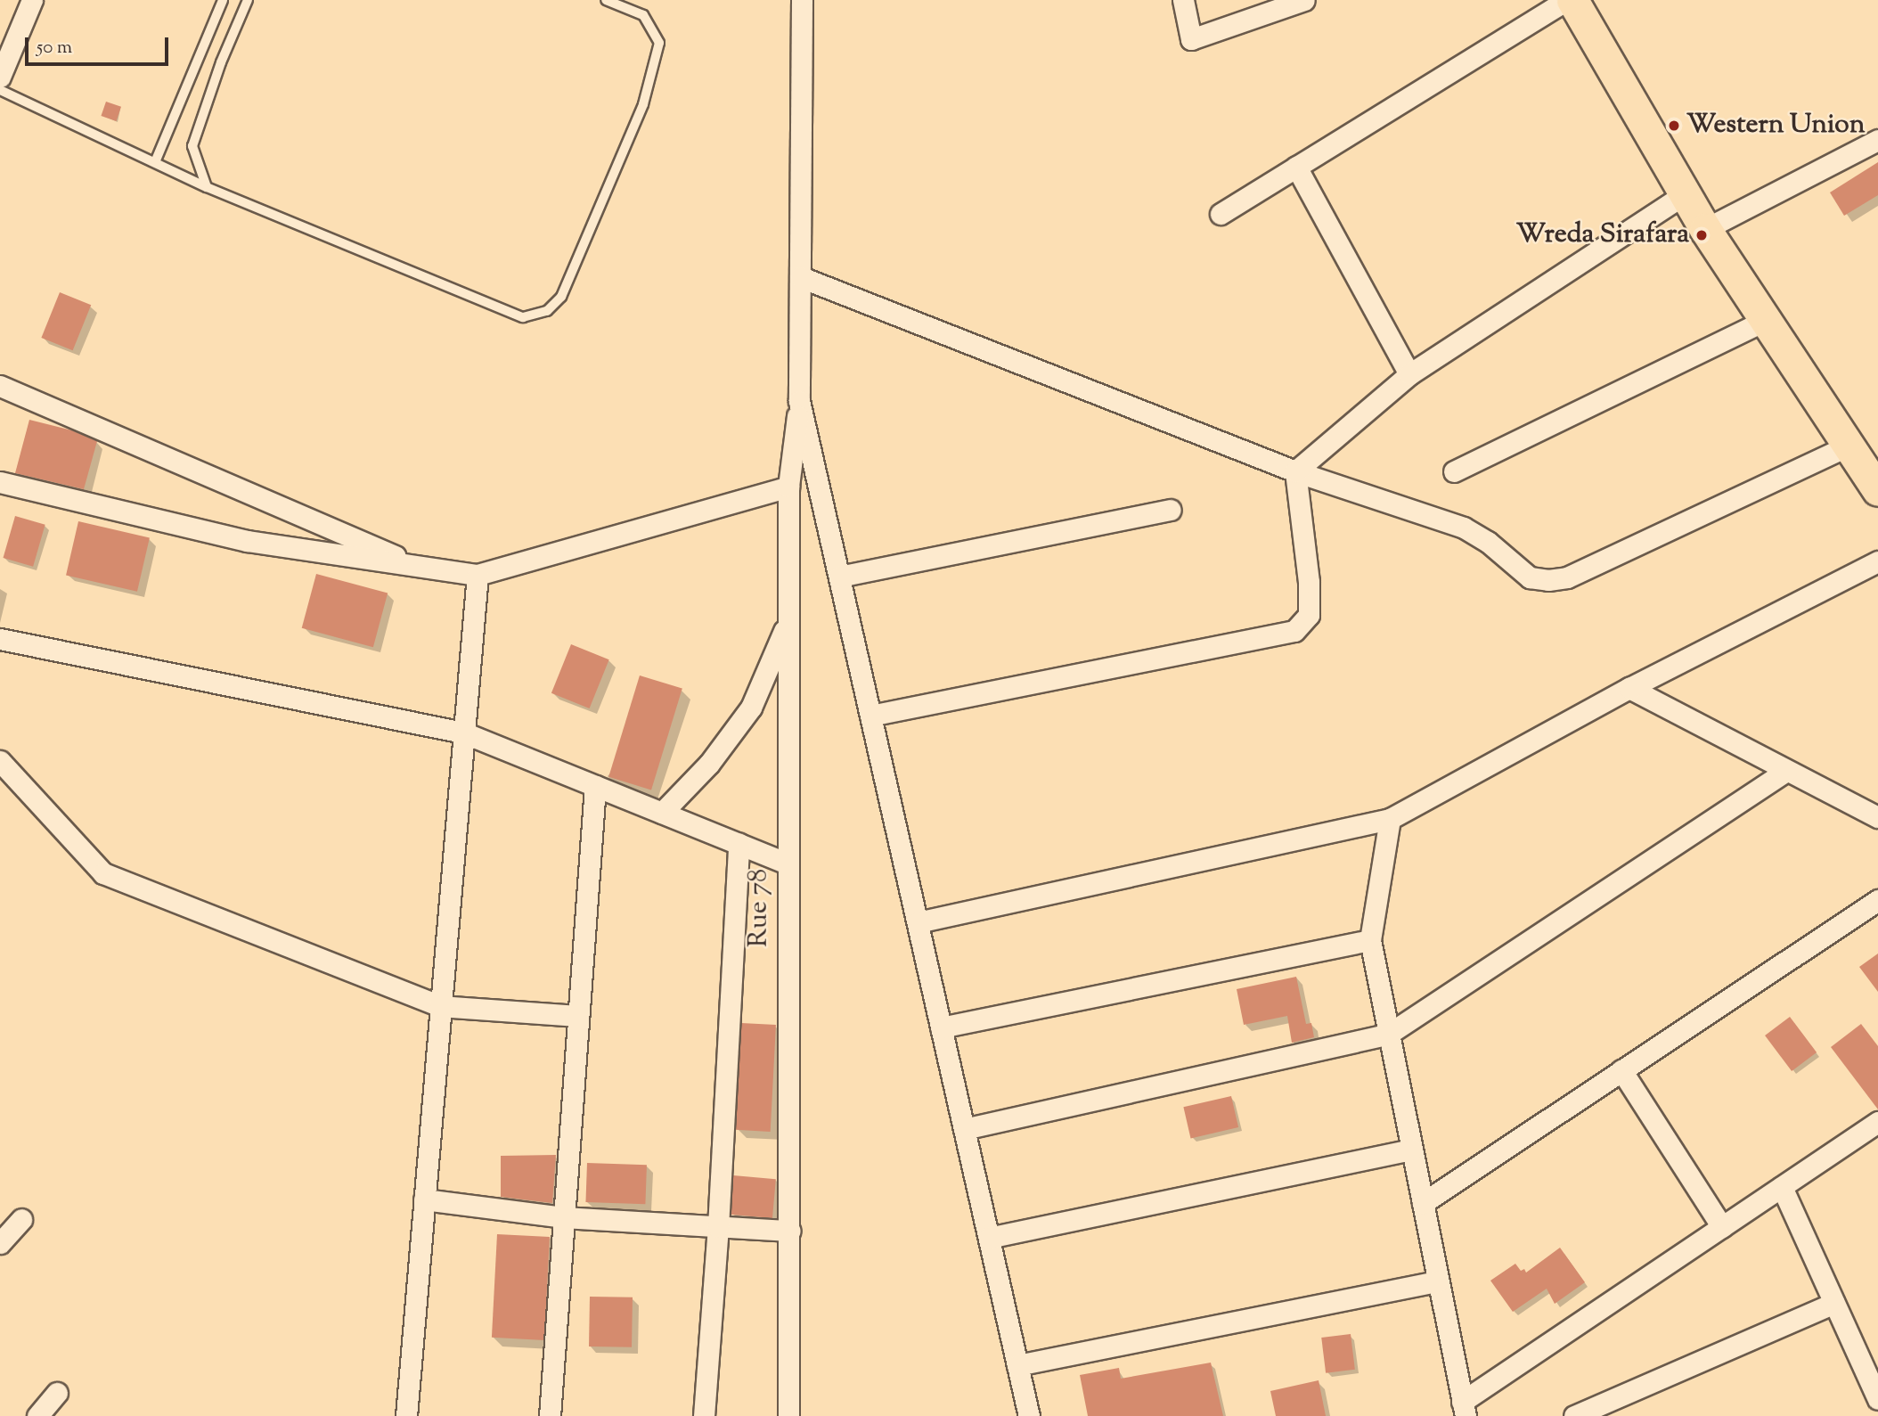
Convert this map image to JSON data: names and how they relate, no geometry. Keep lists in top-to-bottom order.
{
  "streets": {
    "street": ["Rue 78"]
  },
  "places": ["Western Union", "Wreda Sirafara"],
  "scale_bar": "50 m"
}
